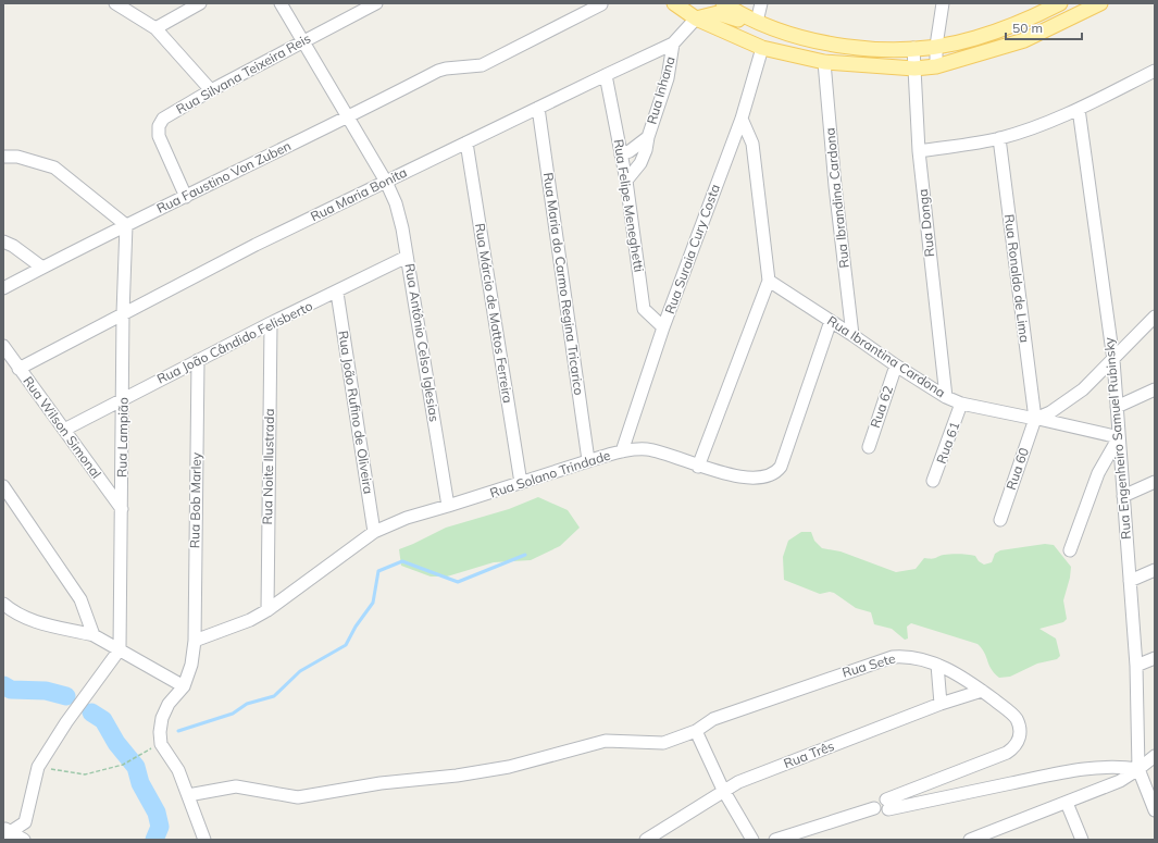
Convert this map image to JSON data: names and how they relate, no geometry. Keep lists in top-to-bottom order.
{
  "streets": {
    "street": [
      "Rua Silvana Teixeira Reis",
      "Rua Inhana",
      "Rua Faustino Von Zuben",
      "Rua Maria Bonita",
      "Rua Ibrandina Cardona",
      "Rua Felipe Meneghetti",
      "Rua Donga",
      "Rua Suraia Cury Costa",
      "Rua Ronaldo de Lima",
      "Rua Maria do Carmo Regina Tricarico",
      "Rua Márcio de Mattos Ferreira",
      "Rua João Cândido Felisberto",
      "Rua Antônio Celso Iglesias",
      "Rua Ibrantina Cardona",
      "Rua 62",
      "Rua João Rufino de Oliveira",
      "Rua Wilson Simonal",
      "Rua Lampião",
      "Rua Engenheiro Samuel Rubinsky",
      "Rua 61",
      "Rua Noite Ilustrada",
      "Rua 60",
      "Rua Solano Trindade",
      "Rua Bob Marley",
      "Rua Sete",
      "Rua Três"
    ]
  },
  "crossings": [
    ["Rua Silvana Teixeira Reis", "Rua Faustino Von Zuben"],
    ["Rua Silvana Teixeira Reis", "Rua Antônio Celso Iglesias"],
    ["Rua Inhana", "Rua Maria Bonita"],
    ["Rua Inhana", "Rua Felipe Meneghetti"],
    ["Rua Faustino Von Zuben", "Rua Antônio Celso Iglesias"],
    ["Rua Faustino Von Zuben", "Rua Lampião"],
    ["Rua Maria Bonita", "Rua Felipe Meneghetti"],
    ["Rua Maria Bonita", "Rua Maria do Carmo Regina Tricarico"],
    ["Rua Maria Bonita", "Rua Márcio de Mattos Ferreira"],
    ["Rua Maria Bonita", "Rua Antônio Celso Iglesias"],
    ["Rua Maria Bonita", "Rua Wilson Simonal"],
    ["Rua Maria Bonita", "Rua Lampião"],
    ["Rua Ibrandina Cardona", "Rua Ibrantina Cardona"],
    ["Rua Felipe Meneghetti", "Rua Suraia Cury Costa"],
    ["Rua Donga", "Rua Ibrantina Cardona"],
    ["Rua Suraia Cury Costa", "Rua Solano Trindade"],
    ["Rua Ronaldo de Lima", "Rua Ibrantina Cardona"],
    ["Rua Ronaldo de Lima", "Rua 60"],
    ["Rua Maria do Carmo Regina Tricarico", "Rua Solano Trindade"],
    ["Rua Márcio de Mattos Ferreira", "Rua Solano Trindade"],
    ["Rua João Cândido Felisberto", "Rua Antônio Celso Iglesias"],
    ["Rua João Cândido Felisberto", "Rua João Rufino de Oliveira"],
    ["Rua João Cândido Felisberto", "Rua Wilson Simonal"],
    ["Rua João Cândido Felisberto", "Rua Lampião"],
    ["Rua João Cândido Felisberto", "Rua Noite Ilustrada"],
    ["Rua João Cândido Felisberto", "Rua Bob Marley"],
    ["Rua Antônio Celso Iglesias", "Rua Solano Trindade"],
    ["Rua Ibrantina Cardona", "Rua 62"],
    ["Rua Ibrantina Cardona", "Rua Engenheiro Samuel Rubinsky"],
    ["Rua Ibrantina Cardona", "Rua 61"],
    ["Rua Ibrantina Cardona", "Rua 60"],
    ["Rua Ibrantina Cardona", "Rua Solano Trindade"],
    ["Rua João Rufino de Oliveira", "Rua Solano Trindade"],
    ["Rua Wilson Simonal", "Rua Lampião"],
    ["Rua Noite Ilustrada", "Rua Solano Trindade"],
    ["Rua Solano Trindade", "Rua Bob Marley"],
    ["Rua Sete", "Rua Três"]
  ],
  "scale_bar": "50 m"
}
